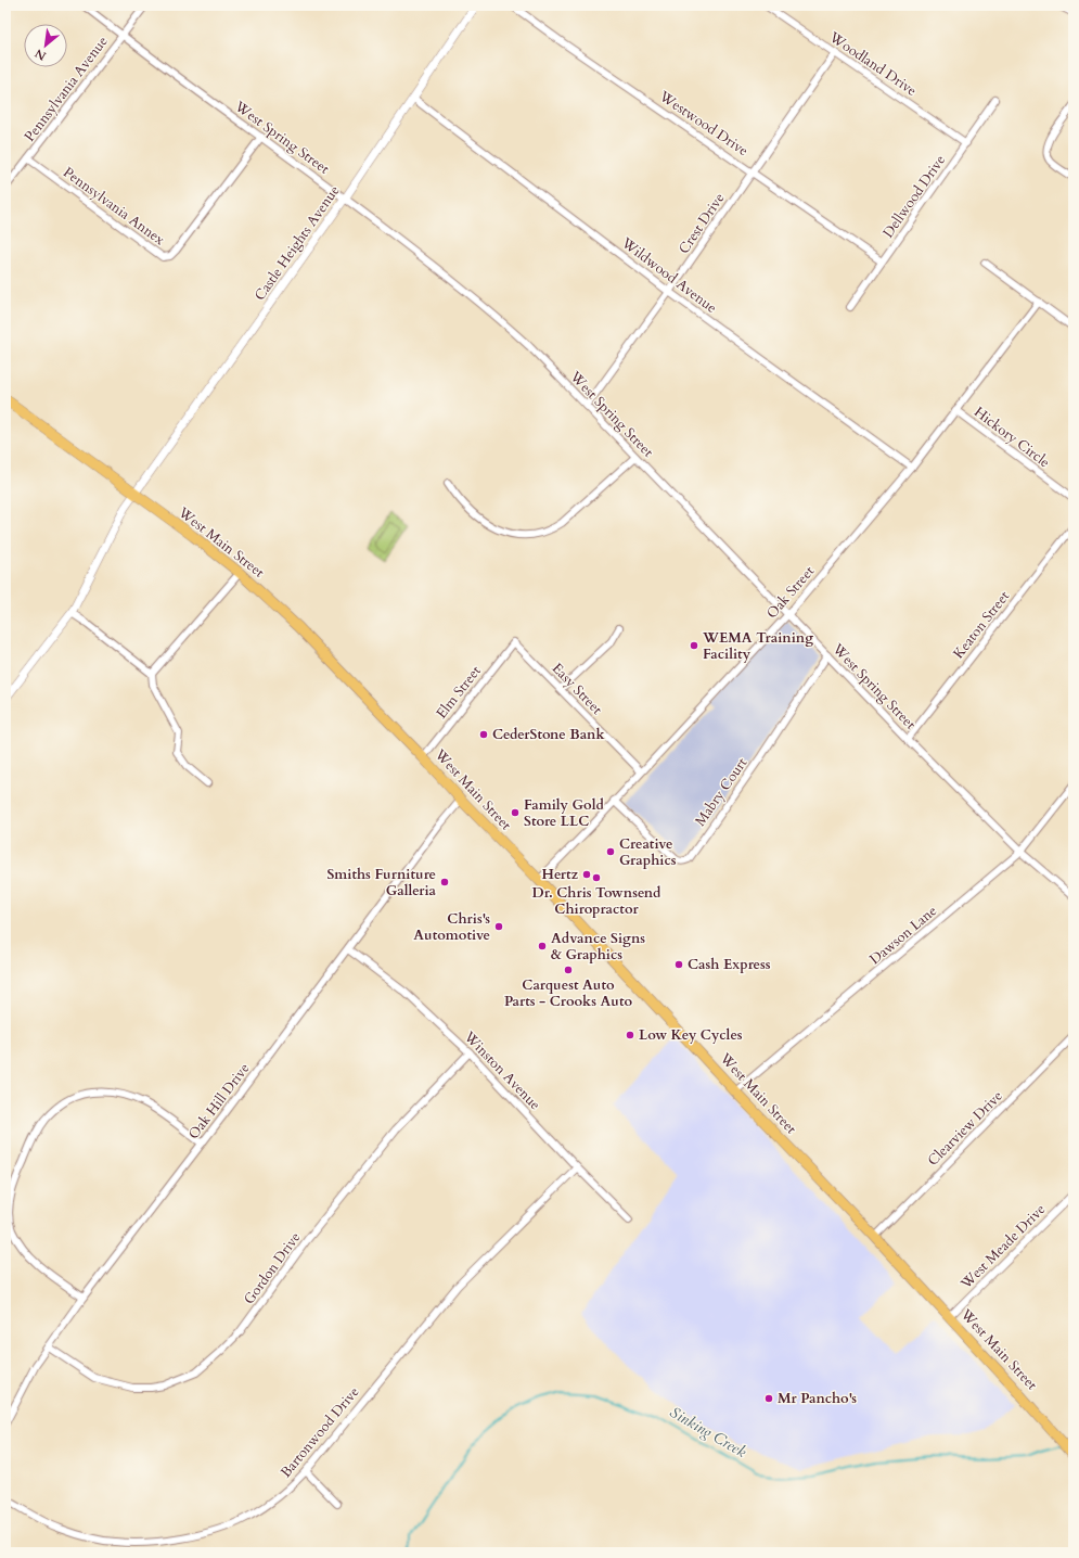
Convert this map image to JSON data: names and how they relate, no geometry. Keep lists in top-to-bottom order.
{
  "streets": {
    "main road": ["West Main Street"],
    "street": [
      "Woodland Drive",
      "Pennsylvania Avenue",
      "Westwood Drive",
      "West Spring Street",
      "Dellwood Drive",
      "Pennsylvania Annex",
      "Crest Drive",
      "Castle Heights Avenue",
      "Wildwood Avenue",
      "Hickory Circle",
      "Oak Street",
      "Keaton Street",
      "Easy Street",
      "Elm Street",
      "Mabry Court",
      "Dawson Lane",
      "Winston Avenue",
      "Oak Hill Drive",
      "Clearview Drive",
      "West Meade Drive",
      "Gordon Drive",
      "Bartonwood Drive"
    ]
  },
  "crossings": [
    ["Woodland Drive", "Dellwood Drive"],
    ["Woodland Drive", "Crest Drive"],
    ["Pennsylvania Avenue", "West Spring Street"],
    ["Pennsylvania Avenue", "Pennsylvania Annex"],
    ["Westwood Drive", "Dellwood Drive"],
    ["Westwood Drive", "Crest Drive"],
    ["West Spring Street", "Pennsylvania Annex"],
    ["West Spring Street", "Crest Drive"],
    ["West Spring Street", "Castle Heights Avenue"],
    ["West Spring Street", "Oak Street"],
    ["West Spring Street", "Keaton Street"],
    ["West Spring Street", "Mabry Court"],
    ["West Spring Street", "Dawson Lane"],
    ["Crest Drive", "Wildwood Avenue"],
    ["Castle Heights Avenue", "Wildwood Avenue"],
    ["Castle Heights Avenue", "West Main Street"],
    ["Wildwood Avenue", "Oak Street"],
    ["Hickory Circle", "Oak Street"],
    ["West Main Street", "Oak Street"],
    ["West Main Street", "Elm Street"],
    ["West Main Street", "Dawson Lane"],
    ["West Main Street", "Oak Hill Drive"],
    ["West Main Street", "Clearview Drive"],
    ["West Main Street", "West Meade Drive"],
    ["Oak Street", "Easy Street"],
    ["Oak Street", "Mabry Court"],
    ["Easy Street", "Elm Street"],
    ["Winston Avenue", "Oak Hill Drive"],
    ["Winston Avenue", "Gordon Drive"],
    ["Winston Avenue", "Bartonwood Drive"],
    ["Oak Hill Drive", "Gordon Drive"]
  ],
  "water": ["Sinking Creek"],
  "places": [
    "WEMA Training Facility",
    "CederStone Bank",
    "Family Gold Store LLC",
    "Creative Graphics",
    "Hertz",
    "Dr. Chris Townsend Chiropractor",
    "Smiths Furniture Galleria",
    "Chris's Automotive",
    "Advance Signs & Graphics",
    "Cash Express",
    "Carquest Auto Parts - Crooks Auto",
    "Low Key Cycles",
    "Mr Pancho's"
  ],
  "north": "bottom left"
}
